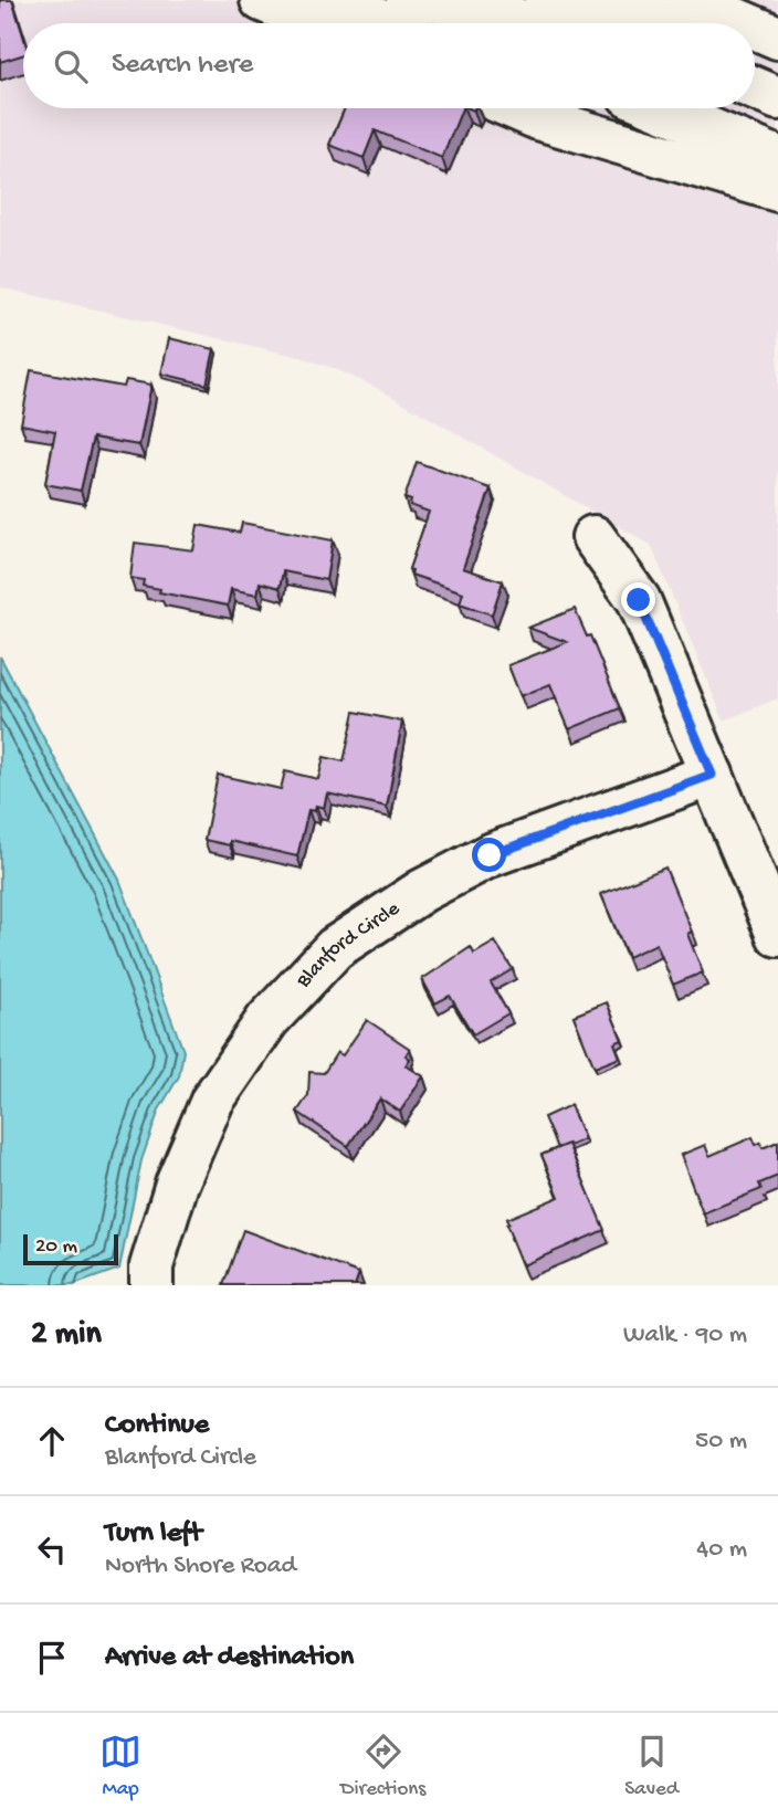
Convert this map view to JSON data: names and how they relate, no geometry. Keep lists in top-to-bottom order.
{
  "streets": {
    "street": ["Blanford Circle"]
  },
  "scale_bar": "20 m",
  "page": {
    "search": "Search here",
    "scale": "20 m",
    "heading": ["2 min", "Walk · 90 m"],
    "list": [
      ["Continue", "Blanford Circle", "50 m"],
      ["Turn left", "North Shore Road", "40 m"],
      "Arrive at destination"
    ],
    "nav": ["Map", "Directions", "Saved"]
  }
}
